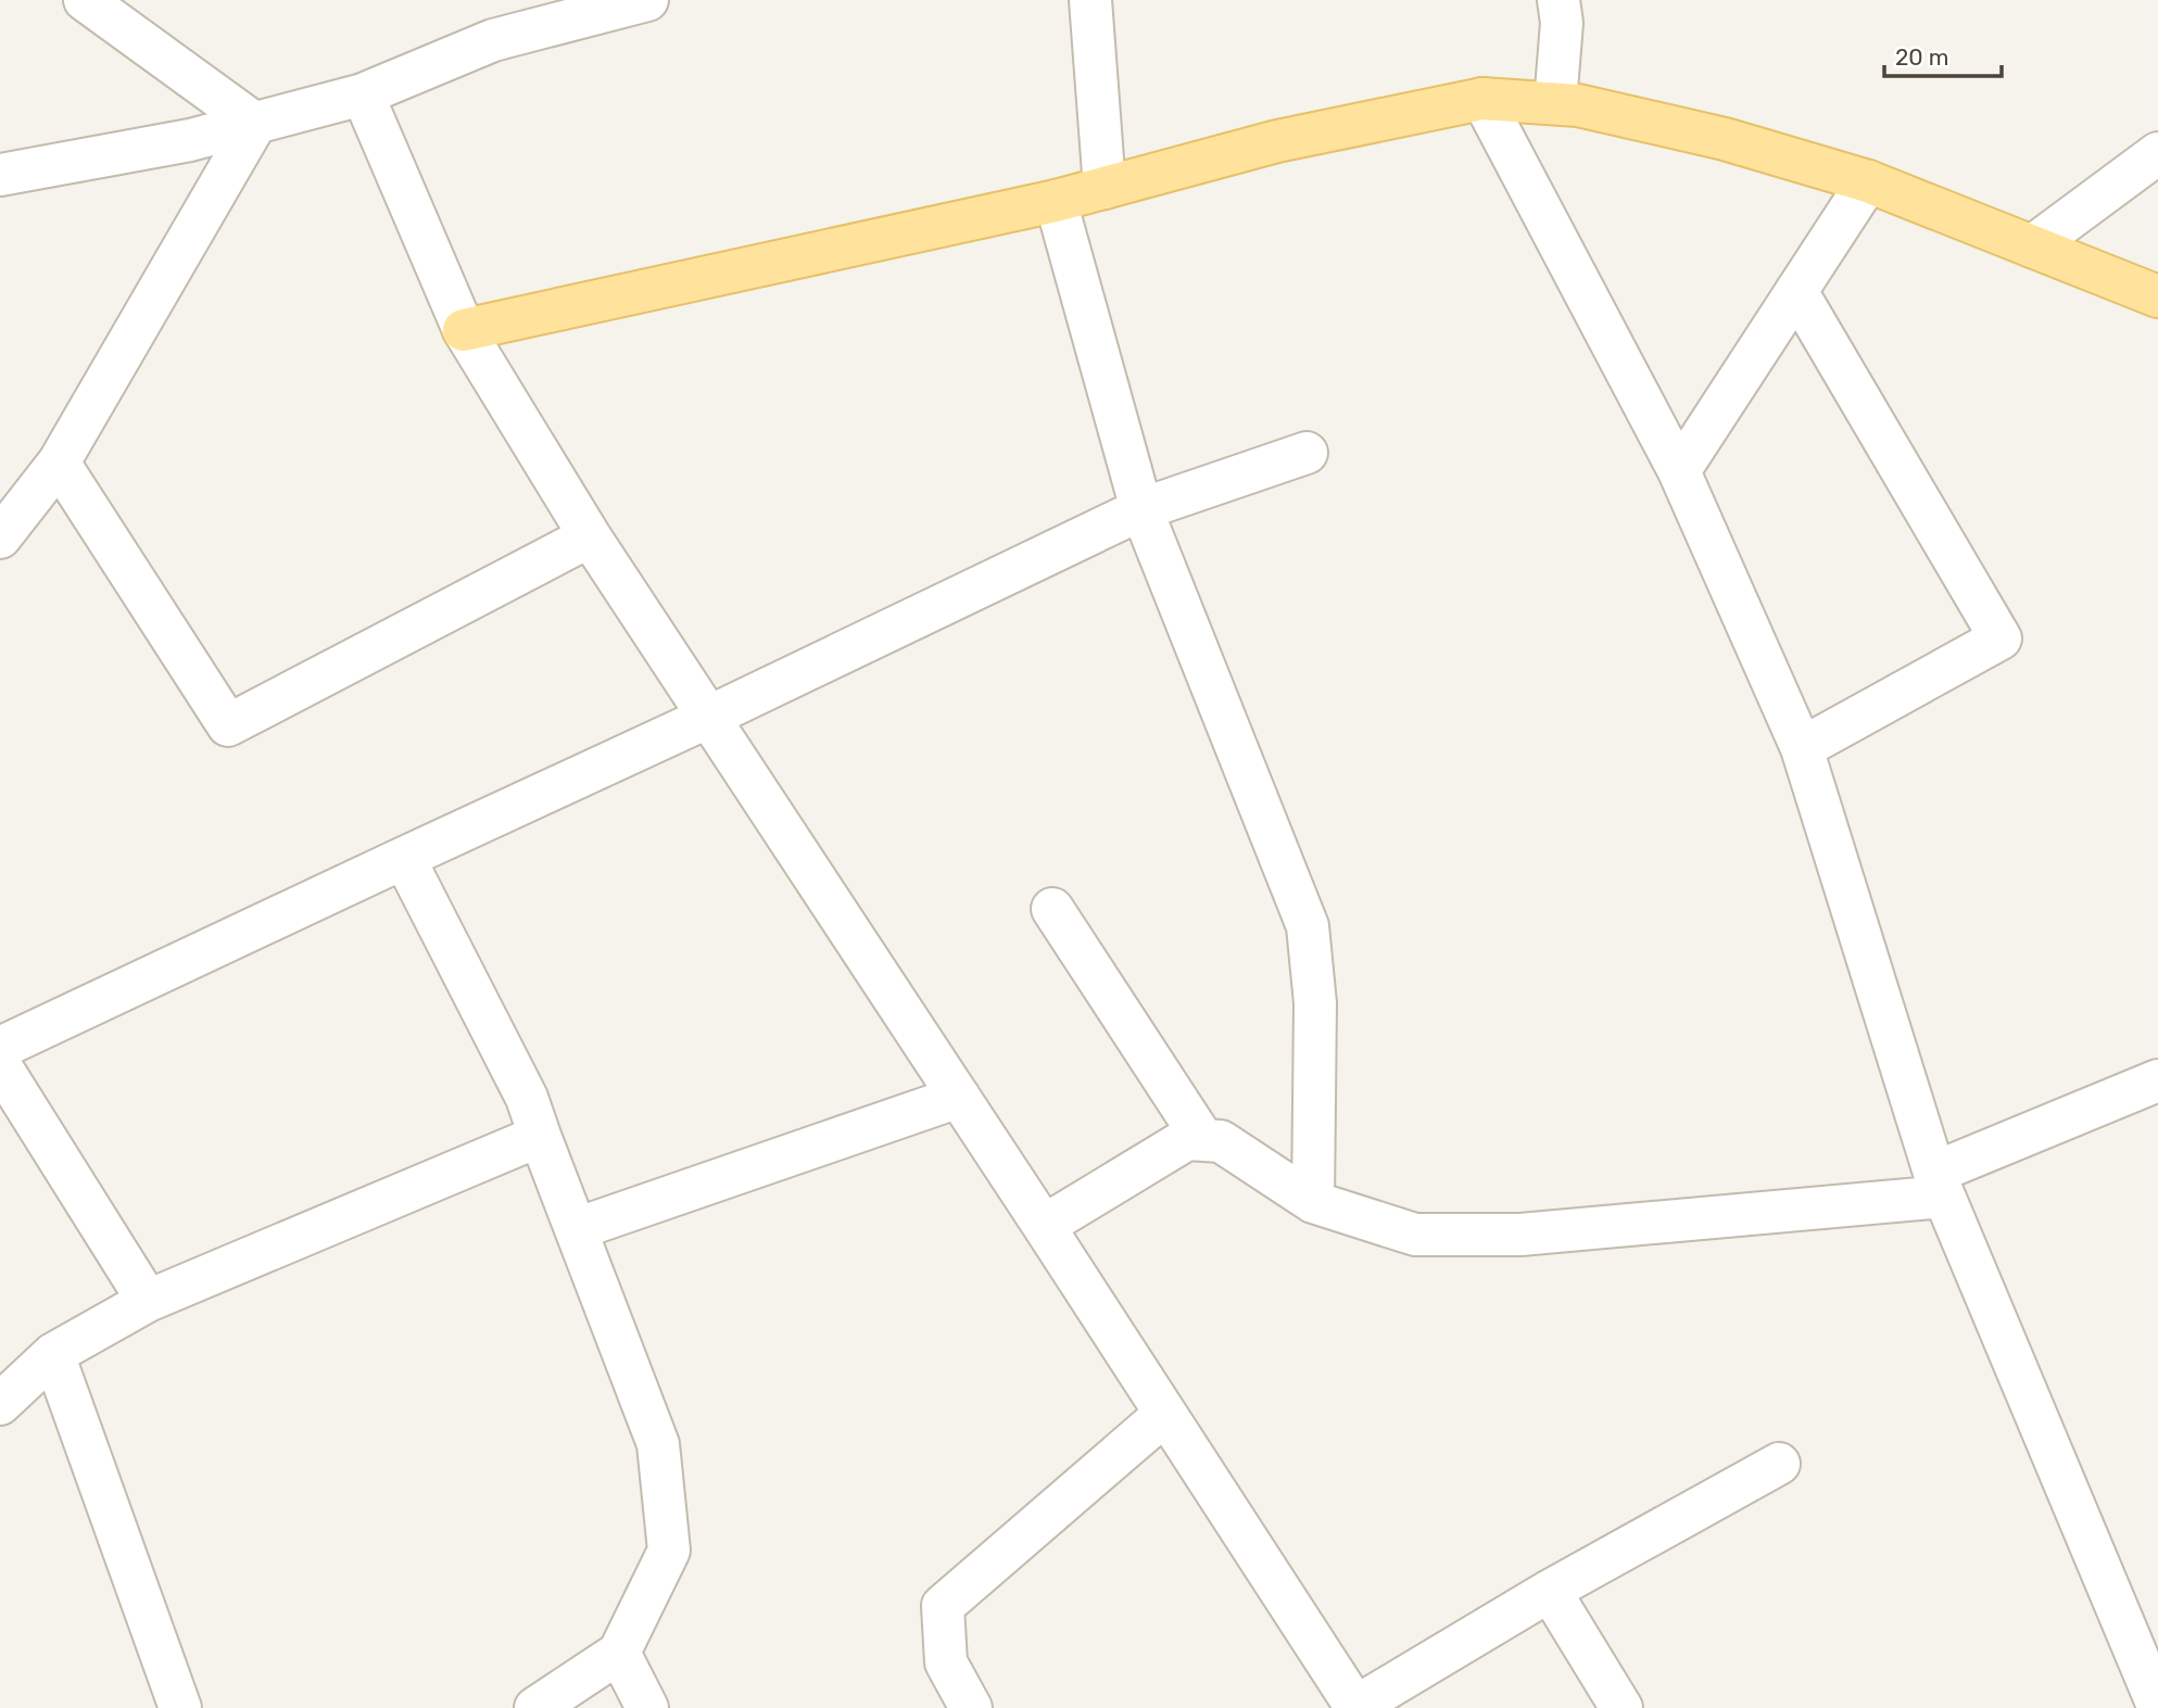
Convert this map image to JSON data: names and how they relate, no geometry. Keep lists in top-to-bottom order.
{
  "scale_bar": "20 m"
}
